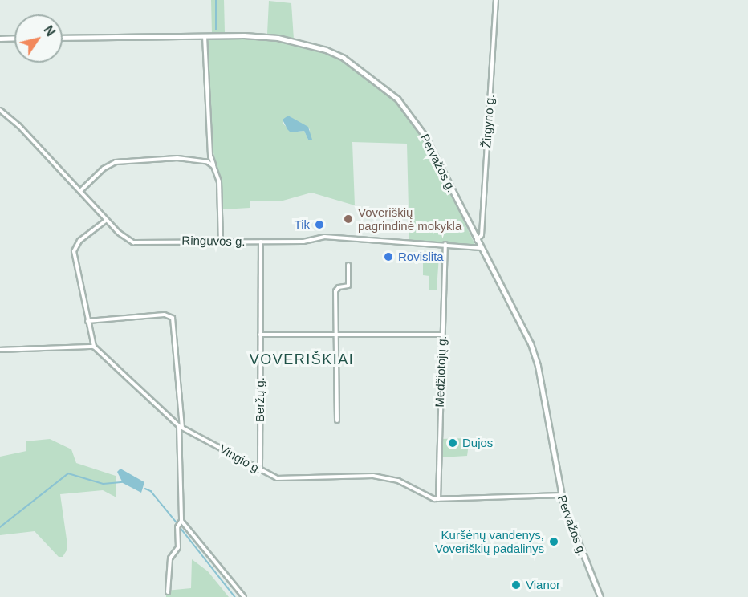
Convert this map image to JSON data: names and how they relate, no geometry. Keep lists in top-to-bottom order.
{
  "streets": {
    "main road": ["Pervažos g."],
    "street": [
      "Žirgyno g.",
      "Ringuvos g.",
      "Medžiotojų g.",
      "Beržų g.",
      "Vingio g."
    ]
  },
  "crossings": [
    ["Žirgyno g.", "Pervažos g."],
    ["Pervažos g.", "Ringuvos g."],
    ["Pervažos g.", "Vingio g."],
    ["Ringuvos g.", "Medžiotojų g."],
    ["Ringuvos g.", "Beržų g."],
    ["Medžiotojų g.", "Vingio g."],
    ["Beržų g.", "Vingio g."]
  ],
  "districts": ["VOVERIŠKIAI"],
  "places": [
    "Voveriškių pagrindinė mokykla",
    "Tik",
    "Rovislita",
    "Dujos",
    "Kuršėnų vandenys, Voveriškių padalinys",
    "Vianor"
  ],
  "north": "top right"
}
